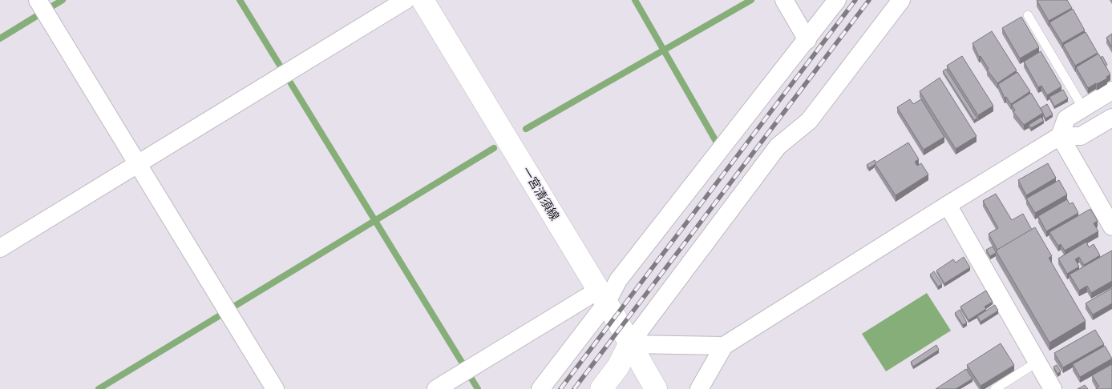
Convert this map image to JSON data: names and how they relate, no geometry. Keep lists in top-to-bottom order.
{
  "streets": {
    "main road": ["一宮清須線"]
  }
}
